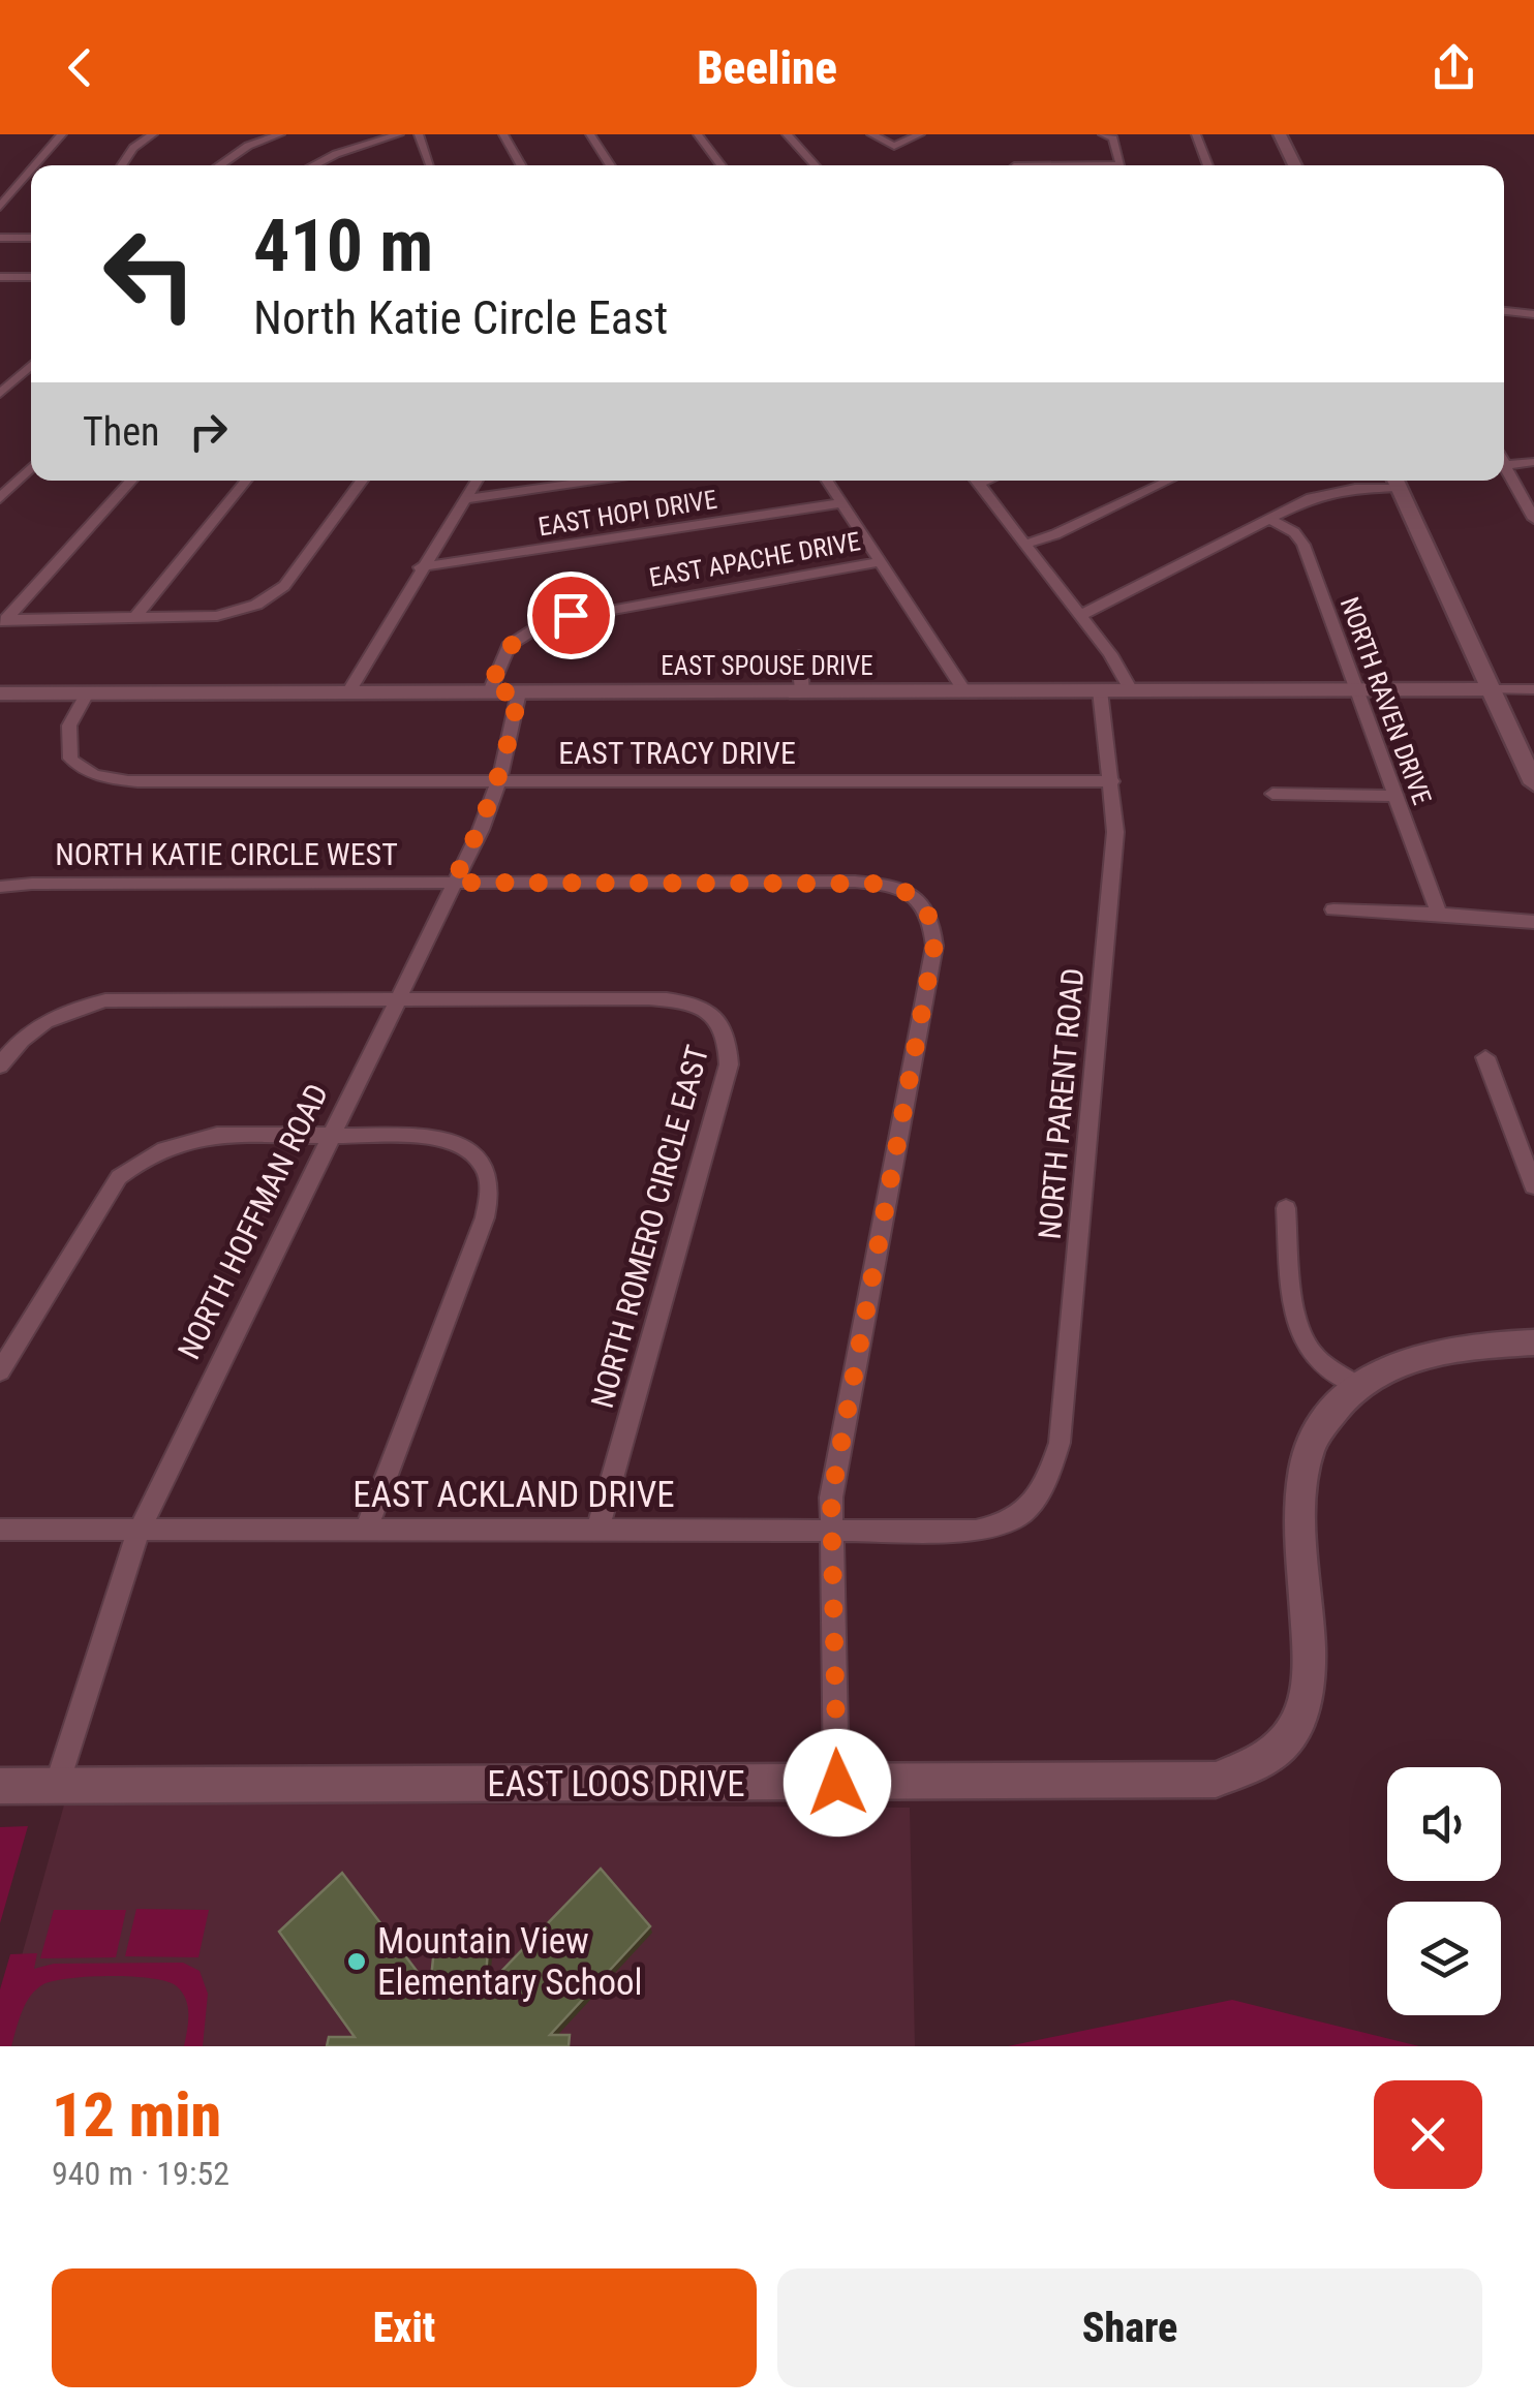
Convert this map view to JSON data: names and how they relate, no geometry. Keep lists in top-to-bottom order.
{
  "streets": {
    "street": [
      "EAST HOPI DRIVE",
      "EAST APACHE DRIVE",
      "EAST SPOUSE DRIVE",
      "NORTH RAVEN DRIVE",
      "EAST TRACY DRIVE",
      "NORTH KATIE CIRCLE WEST",
      "NORTH PARENT ROAD",
      "NORTH HOFFMAN ROAD",
      "NORTH ROMERO CIRCLE EAST",
      "EAST ACKLAND DRIVE",
      "EAST LOOS DRIVE"
    ]
  },
  "crossings": [
    ["EAST APACHE DRIVE", "EAST SPOUSE DRIVE"],
    ["EAST SPOUSE DRIVE", "NORTH RAVEN DRIVE"],
    ["EAST SPOUSE DRIVE", "EAST TRACY DRIVE"],
    ["EAST SPOUSE DRIVE", "NORTH PARENT ROAD"],
    ["EAST SPOUSE DRIVE", "NORTH HOFFMAN ROAD"],
    ["EAST TRACY DRIVE", "NORTH PARENT ROAD"],
    ["EAST TRACY DRIVE", "NORTH HOFFMAN ROAD"],
    ["NORTH KATIE CIRCLE WEST", "NORTH HOFFMAN ROAD"],
    ["NORTH KATIE CIRCLE WEST", "EAST ACKLAND DRIVE"],
    ["NORTH KATIE CIRCLE WEST", "EAST LOOS DRIVE"],
    ["NORTH PARENT ROAD", "EAST ACKLAND DRIVE"],
    ["NORTH HOFFMAN ROAD", "NORTH ROMERO CIRCLE EAST"],
    ["NORTH HOFFMAN ROAD", "EAST ACKLAND DRIVE"],
    ["NORTH HOFFMAN ROAD", "EAST LOOS DRIVE"],
    ["NORTH ROMERO CIRCLE EAST", "EAST ACKLAND DRIVE"]
  ],
  "places": ["Mountain View Elementary School"],
  "page": {
    "header": "Beeline",
    "turn": ["410 m", "North Katie Circle East"],
    "then": "Then",
    "heading": ["12 min", "940 m · 19:52"],
    "buttons": ["Exit", "Share"]
  }
}
